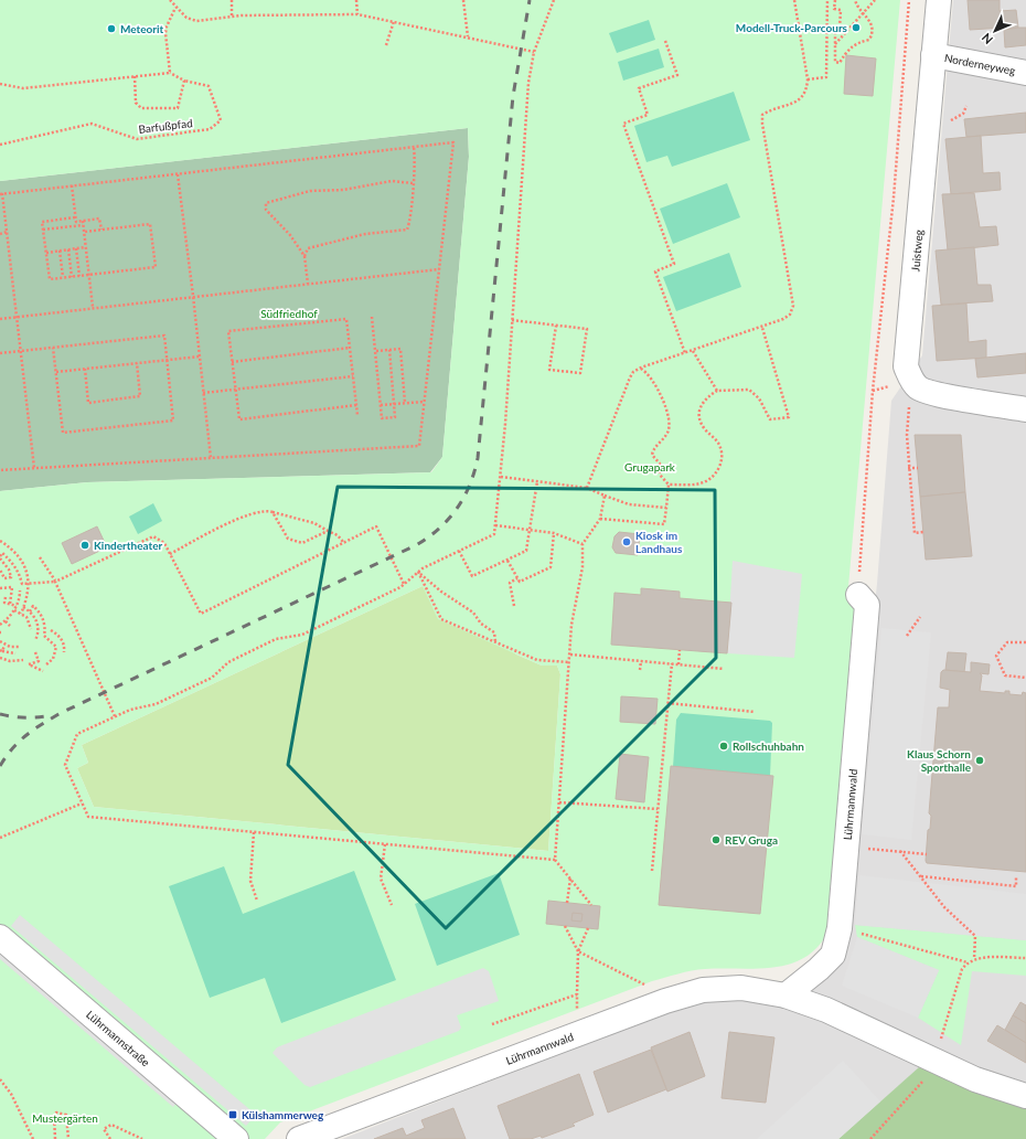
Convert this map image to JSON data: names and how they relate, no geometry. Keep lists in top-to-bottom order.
{
  "streets": {
    "street": [
      "Norderneyweg",
      "Juistweg",
      "Lührmannwald",
      "Lührmannstraße"
    ],
    "path": ["Barfußpfad"]
  },
  "crossings": [
    ["Norderneyweg", "Juistweg"]
  ],
  "parks": ["Südfriedhof", "Grugapark", "Mustergärten"],
  "places": {
    "other": [
      "Modell-Truck-Parcours",
      "Meteorit",
      "Kiosk im Landhaus",
      "Kindertheater",
      "Rollschuhbahn",
      "Klaus Schorn Sporthalle",
      "REV Gruga"
    ],
    "transit": ["Külshammerweg"]
  },
  "north": "bottom left"
}
